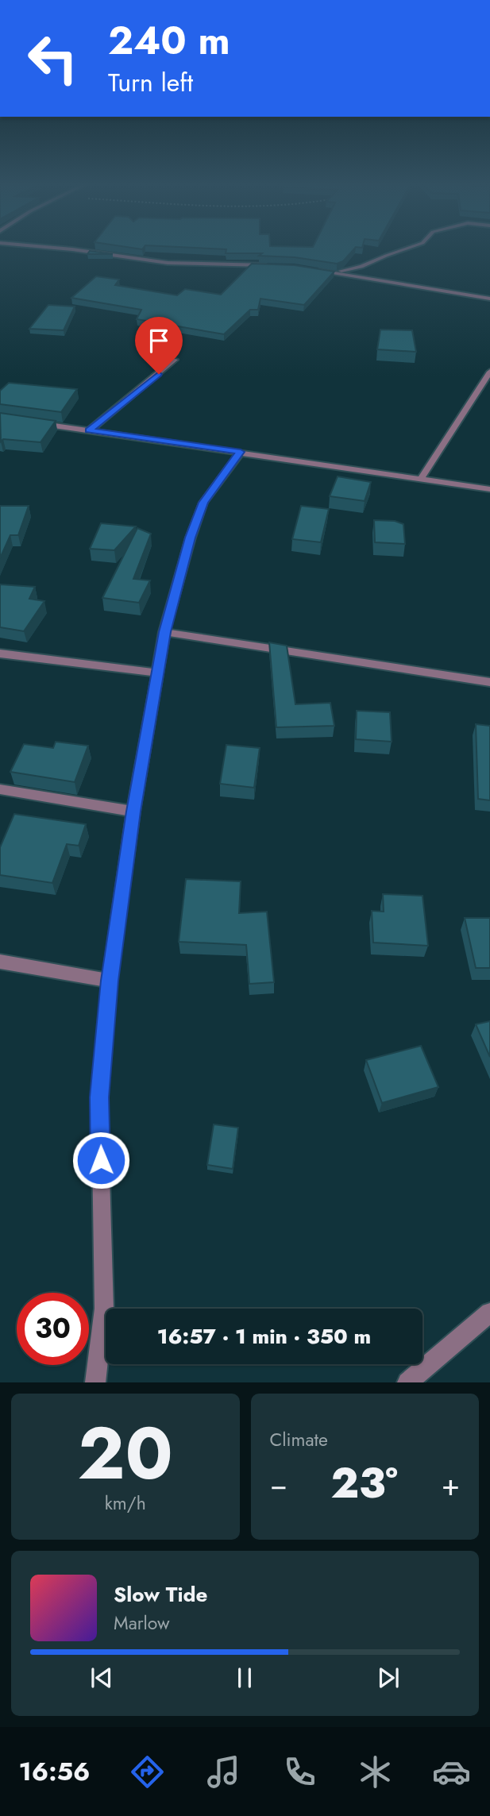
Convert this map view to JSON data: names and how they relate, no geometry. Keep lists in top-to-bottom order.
{
  "page": {
    "turn": ["240 m", "Turn left"],
    "limit": "30",
    "trip": "16:57 · 1 min · 350 m",
    "tile": [
      ["20", "km/h"],
      "Climate"
    ],
    "heat": ["−", "23°", "+"],
    "song": ["Slow Tide", "Marlow"],
    "tabs": "16:56"
  }
}
